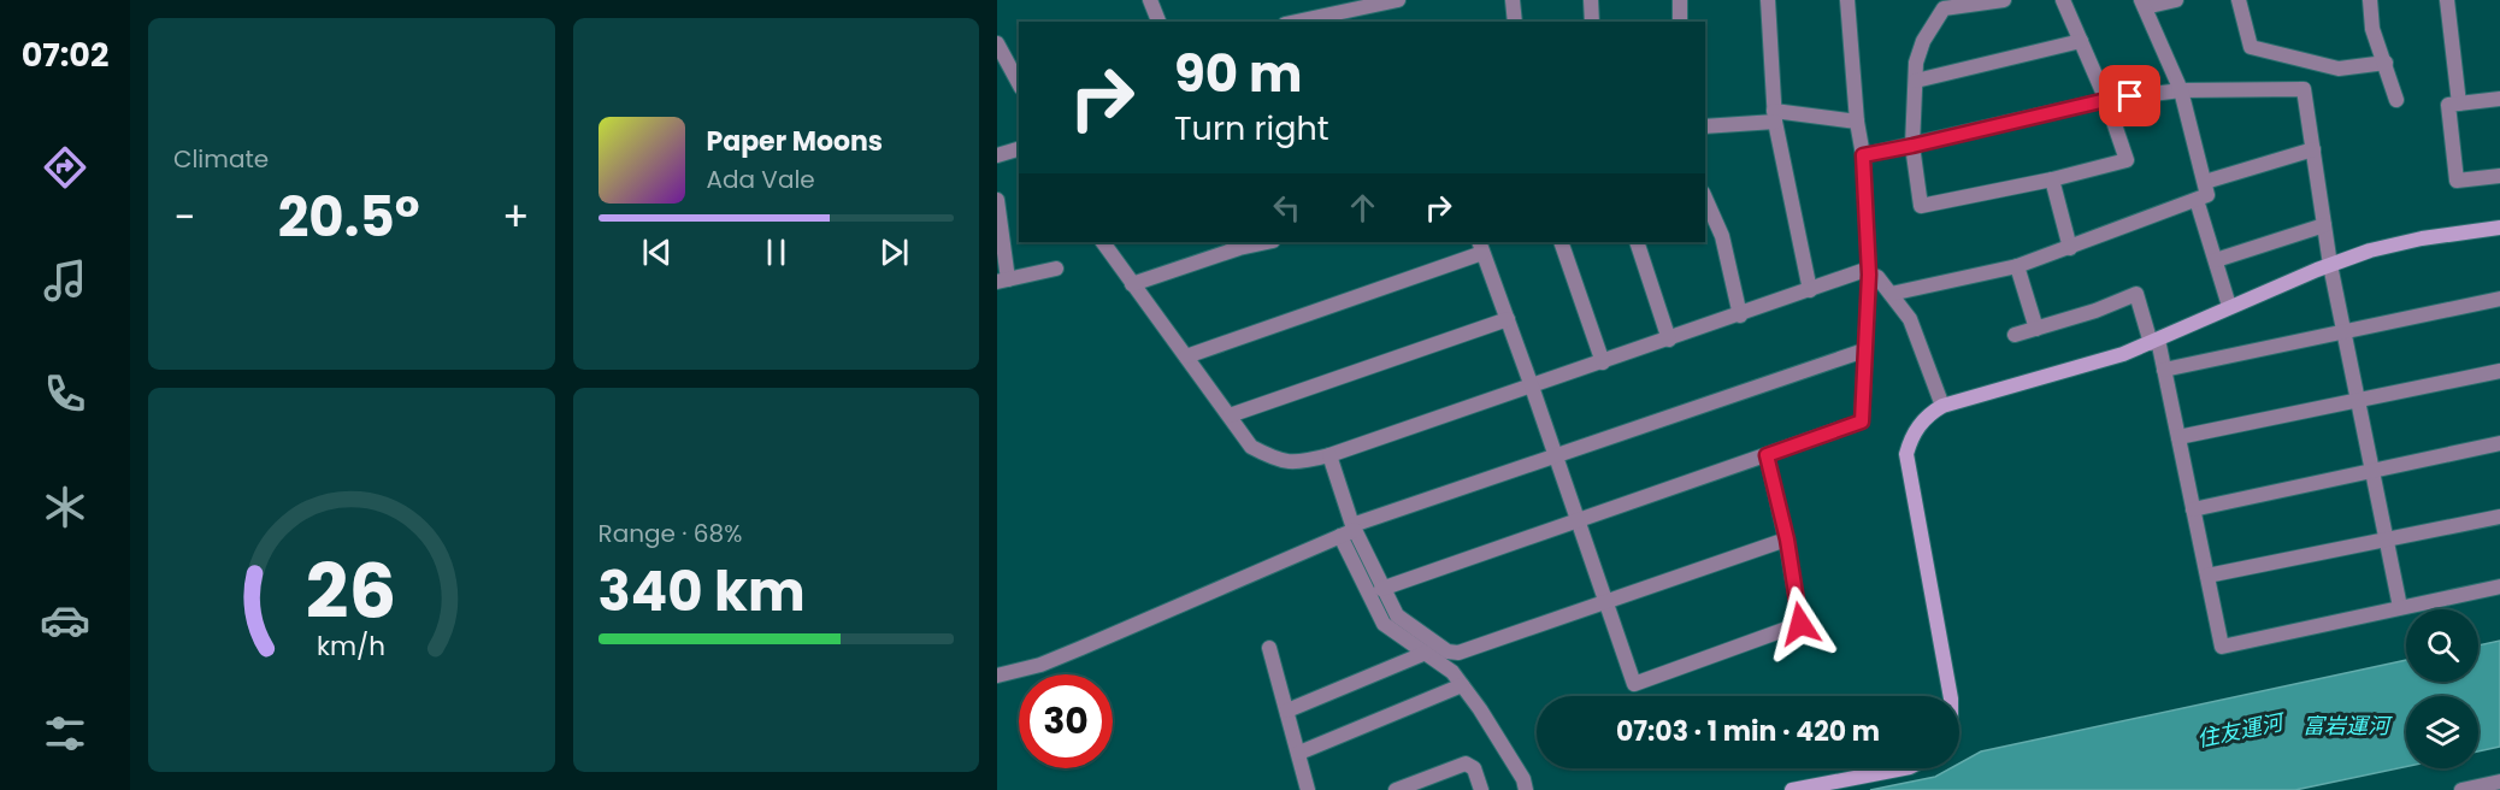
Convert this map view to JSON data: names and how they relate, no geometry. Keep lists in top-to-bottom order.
{
  "water": ["富岩運河", "住友運河"],
  "page": {
    "tabs": "07:02",
    "tile": [
      "Climate",
      ["Range · 68%", "340 km"]
    ],
    "turn": ["90 m", "Turn right"],
    "song": ["Paper Moons", "Ada Vale"],
    "heat": ["−", "20.5°", "+"],
    "limit": "30",
    "trip": "07:03 · 1 min · 420 m",
    "gauge": ["26", "km/h"]
  }
}
